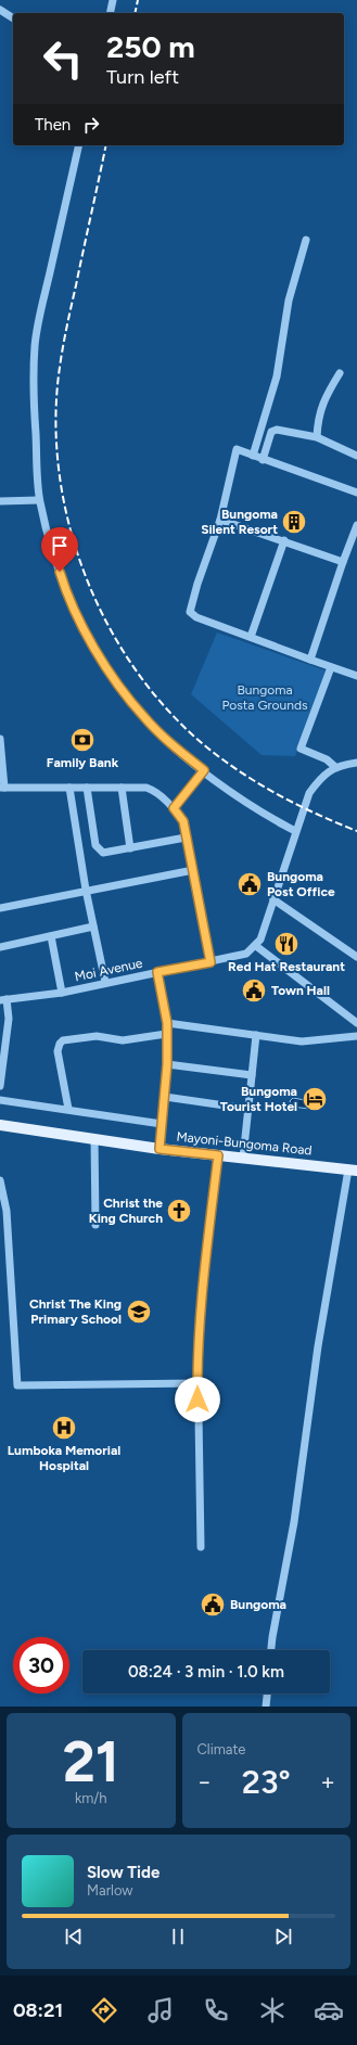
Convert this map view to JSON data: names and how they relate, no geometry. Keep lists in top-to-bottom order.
{
  "streets": {
    "main road": ["Mayoni-Bungoma Road"],
    "street": ["Moi Avenue"]
  },
  "parks": ["Bungoma Posta Grounds"],
  "places": {
    "building": ["Bungoma Silent Resort"],
    "bank": ["Family Bank"],
    "public building": ["Bungoma Post Office", "Town Hall", "Bungoma"],
    "restaurant": ["Red Hat Restaurant"],
    "hotel": ["Bungoma Tourist Hotel"],
    "church": ["Christ the King Church"],
    "school or university": ["Christ The King Primary School"],
    "hospital": ["Lumboka Memorial Hospital"]
  },
  "page": {
    "turn": ["250 m", "Turn left"],
    "then": "Then",
    "limit": "30",
    "trip": "08:24 · 3 min · 1.0 km",
    "tile": [
      ["21", "km/h"],
      "Climate"
    ],
    "heat": ["−", "23°", "+"],
    "song": ["Slow Tide", "Marlow"],
    "tabs": "08:21"
  }
}
